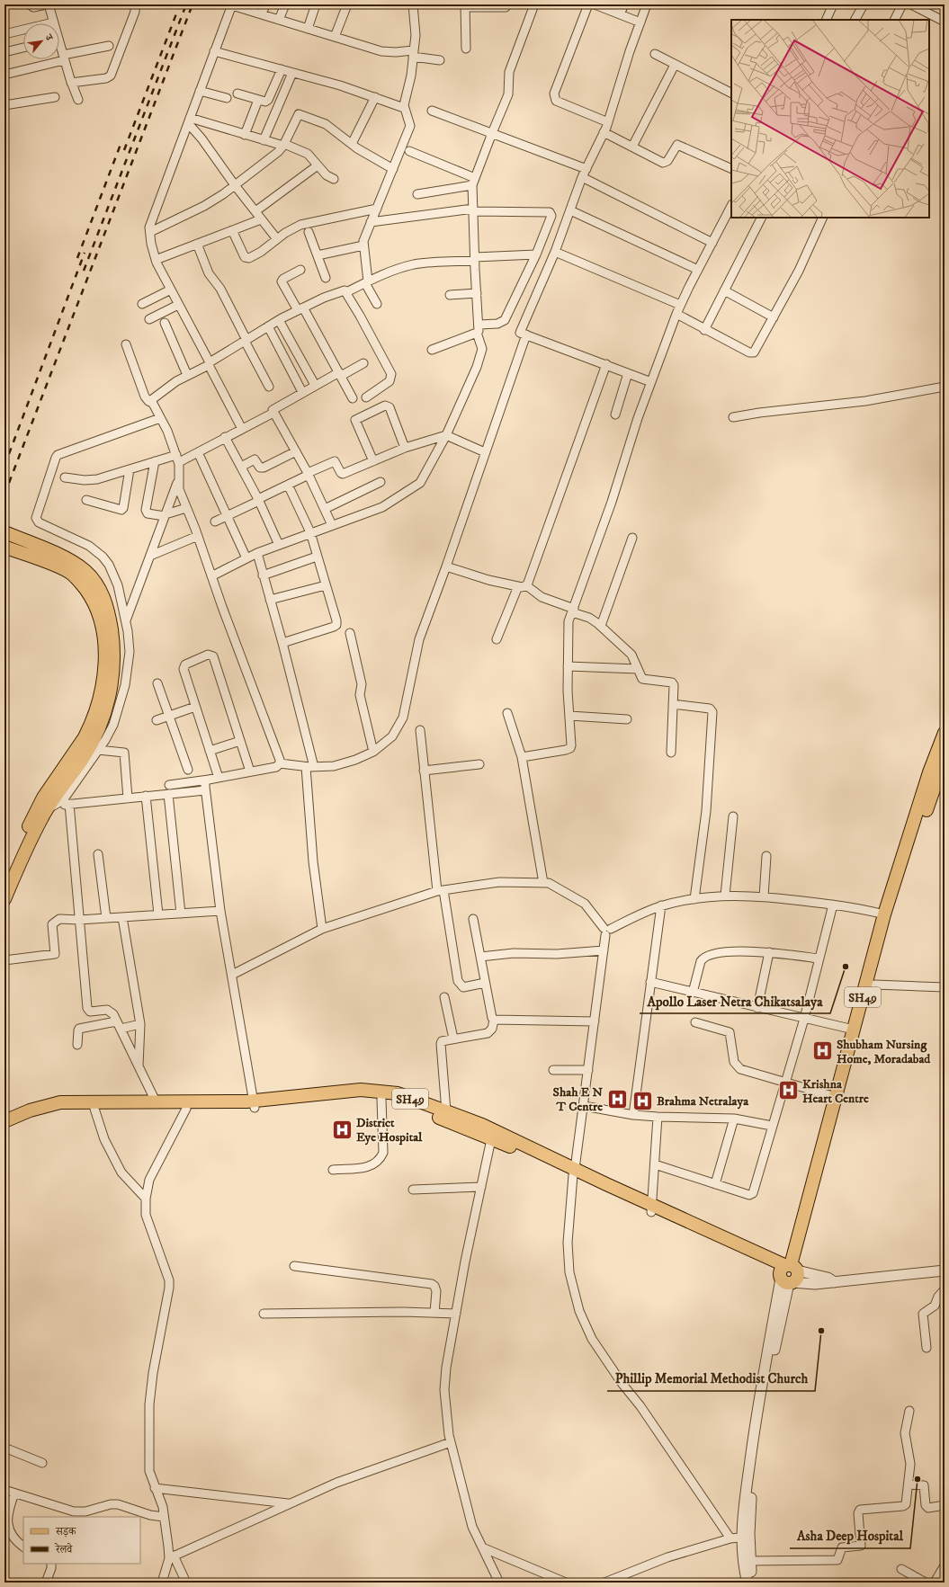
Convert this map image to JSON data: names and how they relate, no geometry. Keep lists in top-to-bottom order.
{
  "streets": {
    "main road": ["SH49"]
  },
  "places": {
    "other": ["Apollo Laser Netra Chikatsalaya", "Phillip Memorial Methodist Church", "Asha Deep Hospital"],
    "hospital": [
      "Shubham Nursing Home, Moradabad",
      "Krishna Heart Centre",
      "Shah E N T Centre",
      "Brahma Netralaya",
      "District Eye Hospital"
    ]
  },
  "legend": ["सड़क", "रेलवे"],
  "north": "top right"
}
